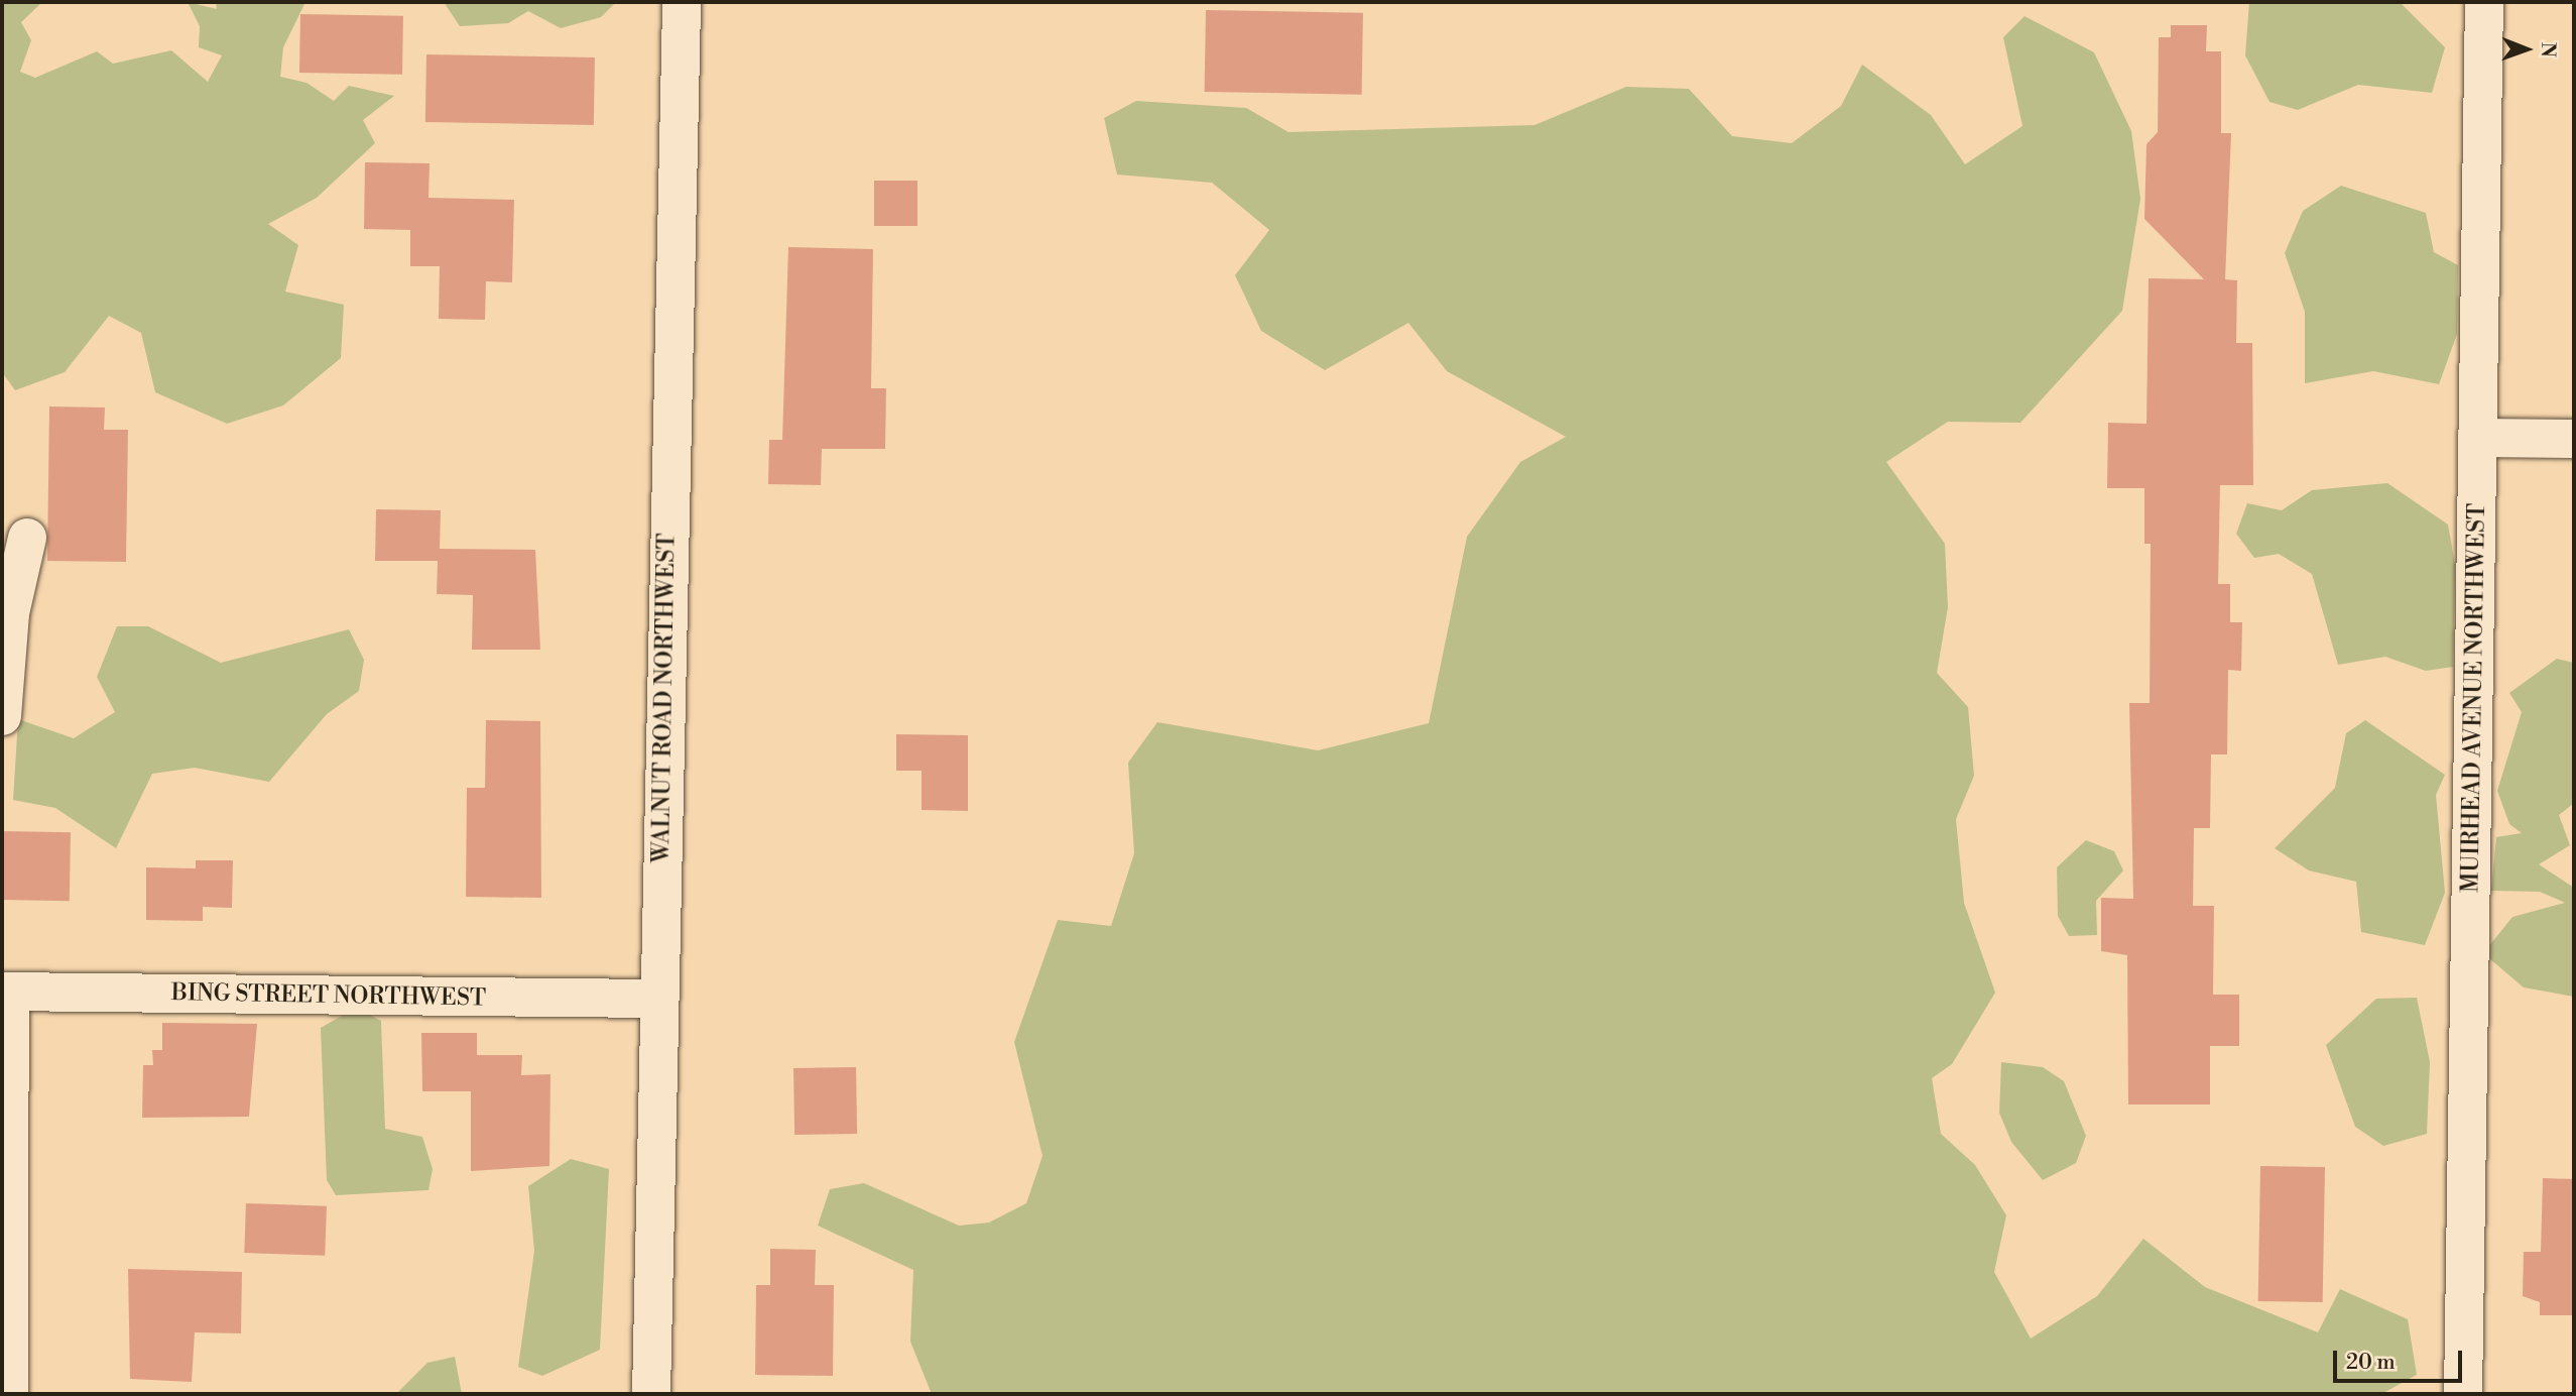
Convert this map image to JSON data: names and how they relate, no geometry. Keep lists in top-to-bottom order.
{
  "streets": {
    "street": ["WALNUT ROAD NORTHWEST", "MUIRHEAD AVENUE NORTHWEST", "BING STREET NORTHWEST"]
  },
  "crossings": [
    ["WALNUT ROAD NORTHWEST", "BING STREET NORTHWEST"]
  ],
  "scale_bar": "20 m",
  "north": "right"
}
